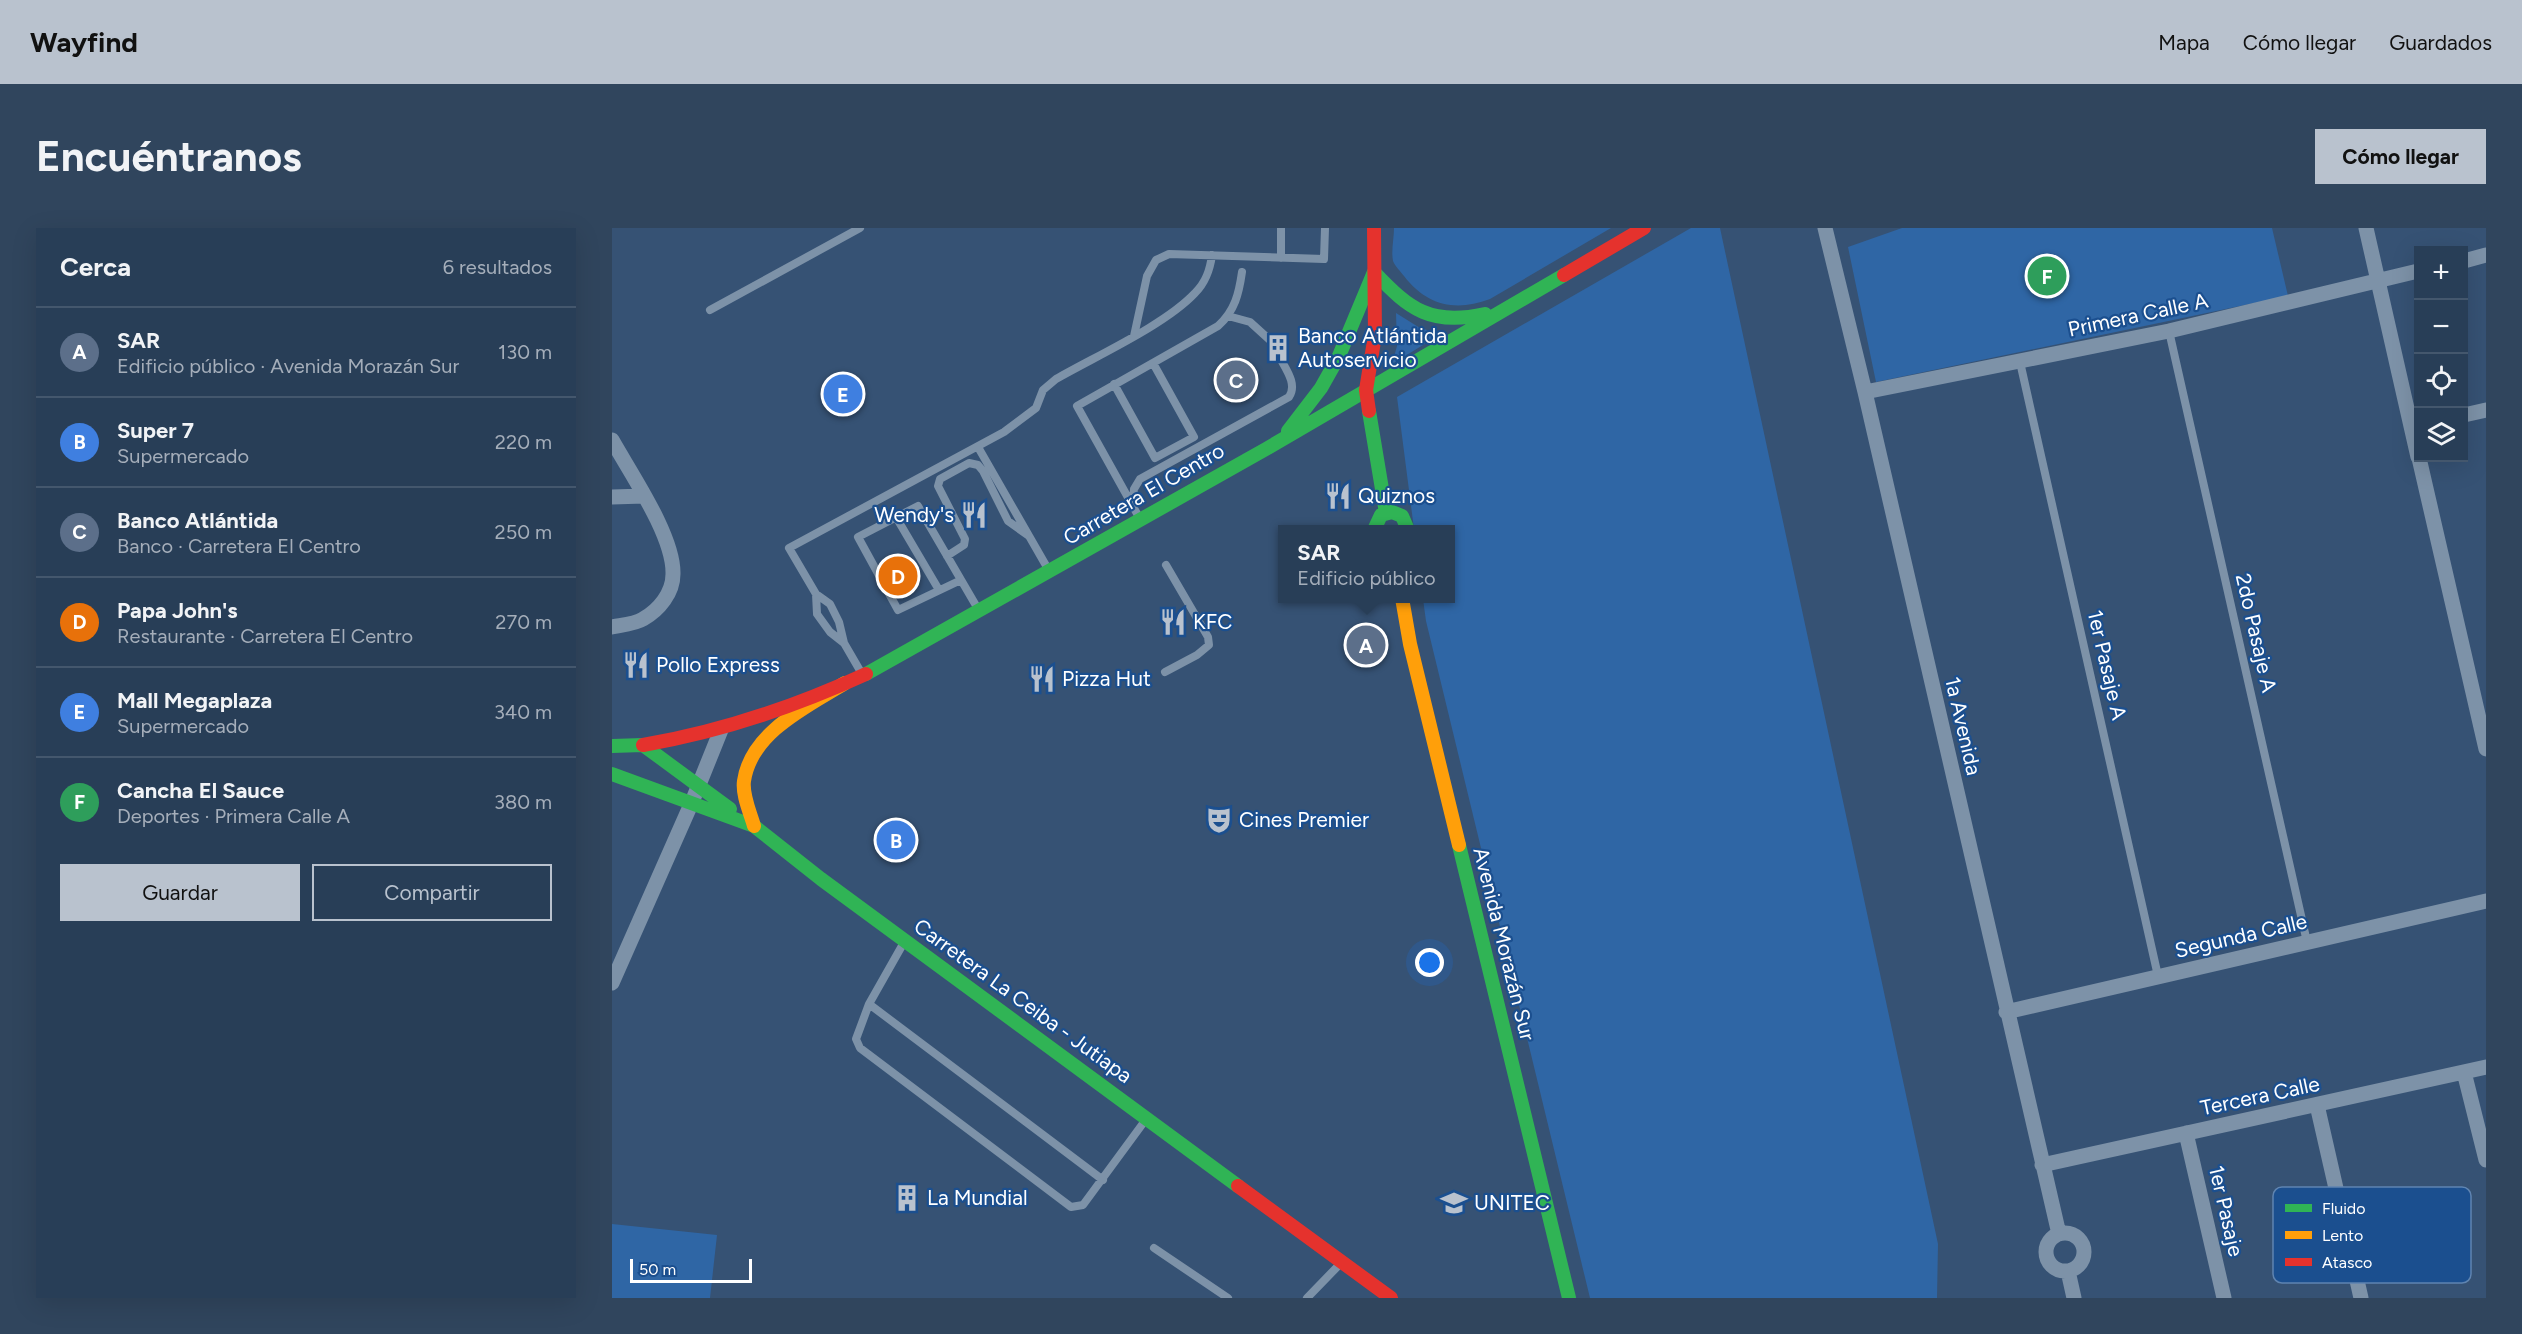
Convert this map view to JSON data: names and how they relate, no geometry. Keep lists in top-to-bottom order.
{
  "streets": {
    "main road": ["Carretera El Centro", "Avenida Morazán Sur", "Carretera La Ceiba - Jutiapa"],
    "street": [
      "Primera Calle A",
      "1a Avenida",
      "Segunda Calle",
      "Tercera Calle",
      "1er Pasaje"
    ],
    "lane": ["2do Pasaje A", "1er Pasaje A"]
  },
  "crossings": [
    ["Primera Calle A", "2do Pasaje A"],
    ["Primera Calle A", "1er Pasaje A"],
    ["Primera Calle A", "1a Avenida"],
    ["2do Pasaje A", "Segunda Calle"],
    ["1er Pasaje A", "Segunda Calle"],
    ["1a Avenida", "Segunda Calle"],
    ["1a Avenida", "Tercera Calle"],
    ["Tercera Calle", "1er Pasaje"]
  ],
  "places": {
    "building": ["Banco Atlántida Autoservicio", "La Mundial"],
    "restaurant": [
      "Quiznos",
      "Wendy's",
      "KFC",
      "Pollo Express",
      "Pizza Hut"
    ],
    "theatre": ["Cines Premier"],
    "school or university": ["UNITEC"]
  },
  "legend": ["Fluido", "Lento", "Atasco"],
  "scale_bar": "50 m",
  "page": {
    "header": "Wayfind",
    "nav": ["Mapa", "Cómo llegar", "Guardados"],
    "buttons": [
      "Cómo llegar",
      ["Guardar", "Compartir"]
    ],
    "title": "Encuéntranos",
    "heading": ["Cerca", "6 resultados"],
    "map_buttons": ["+", "−"],
    "pins": [
      "F",
      "C",
      "E",
      "D",
      "A",
      "B"
    ],
    "list": [
      {
        "mark": "A",
        "name": "SAR",
        "note": "Edificio público · Avenida Morazán Sur",
        "value": "130 m"
      },
      {
        "mark": "B",
        "name": "Super 7",
        "note": "Supermercado",
        "value": "220 m"
      },
      {
        "mark": "C",
        "name": "Banco Atlántida",
        "note": "Banco · Carretera El Centro",
        "value": "250 m"
      },
      {
        "mark": "D",
        "name": "Papa John's",
        "note": "Restaurante · Carretera El Centro",
        "value": "270 m"
      },
      {
        "mark": "E",
        "name": "Mall Megaplaza",
        "note": "Supermercado",
        "value": "340 m"
      },
      {
        "mark": "F",
        "name": "Cancha El Sauce",
        "note": "Deportes · Primera Calle A",
        "value": "380 m"
      }
    ],
    "popup": ["SAR", "Edificio público"],
    "scale": "50 m"
  }
}
